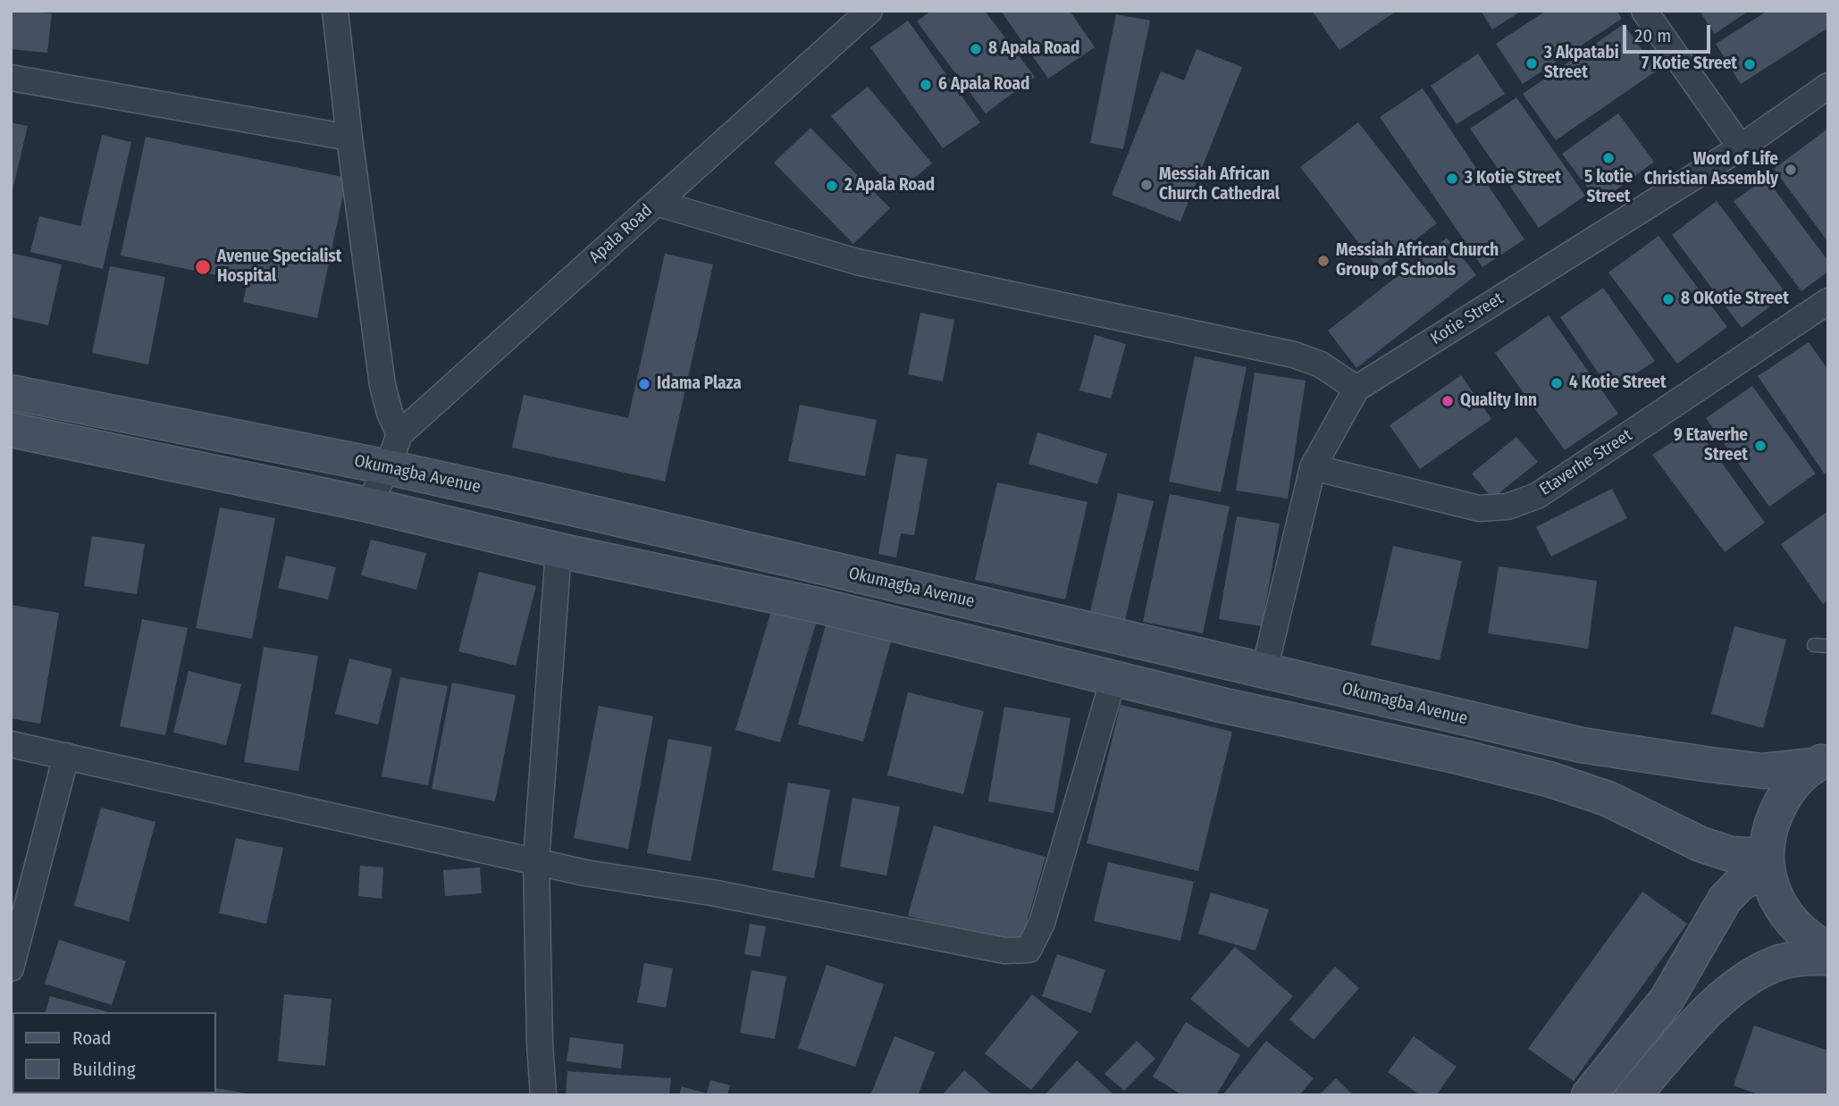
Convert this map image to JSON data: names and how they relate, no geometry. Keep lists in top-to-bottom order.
{
  "streets": {
    "main road": ["Okumagba Avenue"],
    "street": ["Apala Road", "Kotie Street", "Etaverhe Street"]
  },
  "crossings": [
    ["Apala Road", "Okumagba Avenue"],
    ["Kotie Street", "Etaverhe Street"],
    ["Kotie Street", "Okumagba Avenue"]
  ],
  "places": [
    "8 Apala Road",
    "3 Akpatabi Street",
    "7 Kotie Street",
    "6 Apala Road",
    "5 kotie Street",
    "Word of Life Christian Assembly",
    "3 Kotie Street",
    "Messiah African Church Cathedral",
    "2 Apala Road",
    "Messiah African Church Group of Schools",
    "Avenue Specialist Hospital",
    "8 OKotie Street",
    "4 Kotie Street",
    "Idama Plaza",
    "Quality Inn",
    "9 Etaverhe Street"
  ],
  "legend": ["Road", "Building"],
  "scale_bar": "20 m"
}
